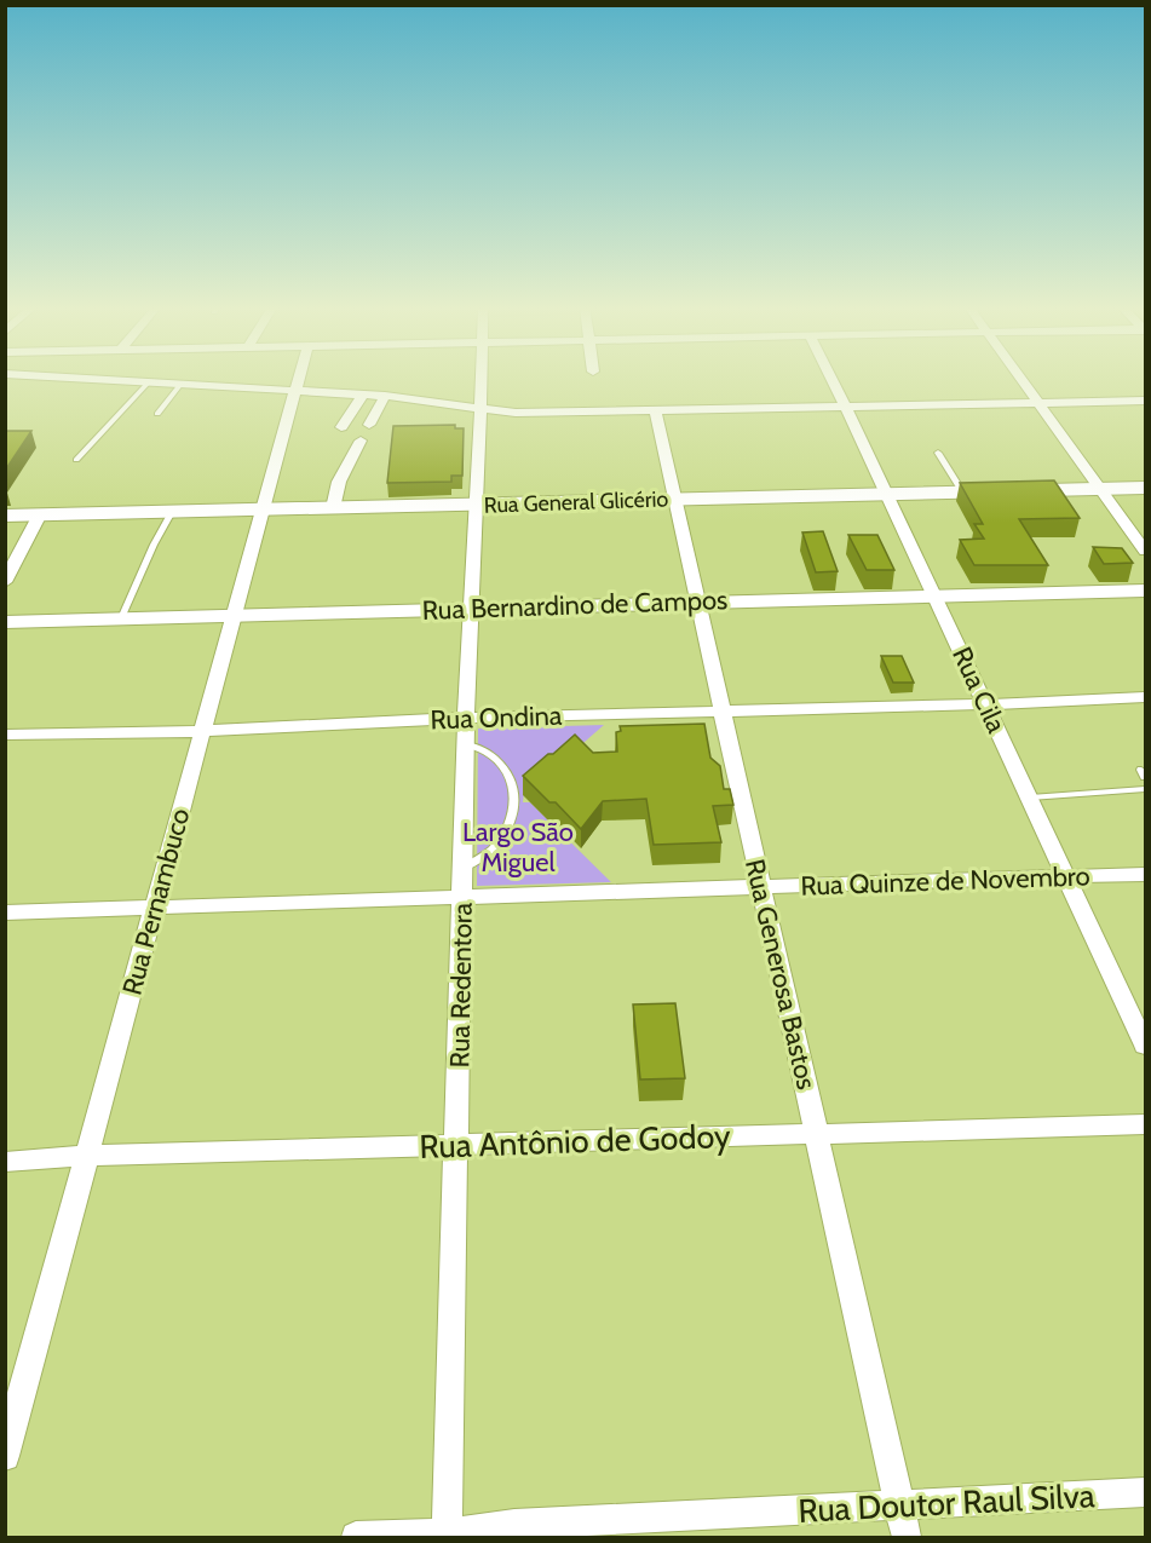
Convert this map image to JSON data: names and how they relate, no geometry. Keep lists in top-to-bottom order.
{
  "streets": {
    "street": [
      "Rua General Glicério",
      "Rua Bernardino de Campos",
      "Rua Cila",
      "Rua Ondina",
      "Rua Quinze de Novembro",
      "Rua Pernambuco",
      "Rua Generosa Bastos",
      "Rua Redentora",
      "Rua Antônio de Godoy",
      "Rua Doutor Raul Silva"
    ]
  },
  "crossings": [
    ["Rua General Glicério", "Rua Cila"],
    ["Rua General Glicério", "Rua Pernambuco"],
    ["Rua General Glicério", "Rua Generosa Bastos"],
    ["Rua General Glicério", "Rua Redentora"],
    ["Rua Bernardino de Campos", "Rua Cila"],
    ["Rua Bernardino de Campos", "Rua Pernambuco"],
    ["Rua Bernardino de Campos", "Rua Generosa Bastos"],
    ["Rua Bernardino de Campos", "Rua Redentora"],
    ["Rua Cila", "Rua Ondina"],
    ["Rua Cila", "Rua Quinze de Novembro"],
    ["Rua Ondina", "Rua Pernambuco"],
    ["Rua Ondina", "Rua Generosa Bastos"],
    ["Rua Ondina", "Rua Redentora"],
    ["Rua Quinze de Novembro", "Rua Pernambuco"],
    ["Rua Quinze de Novembro", "Rua Generosa Bastos"],
    ["Rua Quinze de Novembro", "Rua Redentora"],
    ["Rua Pernambuco", "Rua Antônio de Godoy"],
    ["Rua Generosa Bastos", "Rua Antônio de Godoy"],
    ["Rua Generosa Bastos", "Rua Doutor Raul Silva"],
    ["Rua Redentora", "Rua Antônio de Godoy"],
    ["Rua Redentora", "Rua Doutor Raul Silva"]
  ],
  "parks": ["Largo São Miguel"]
}
